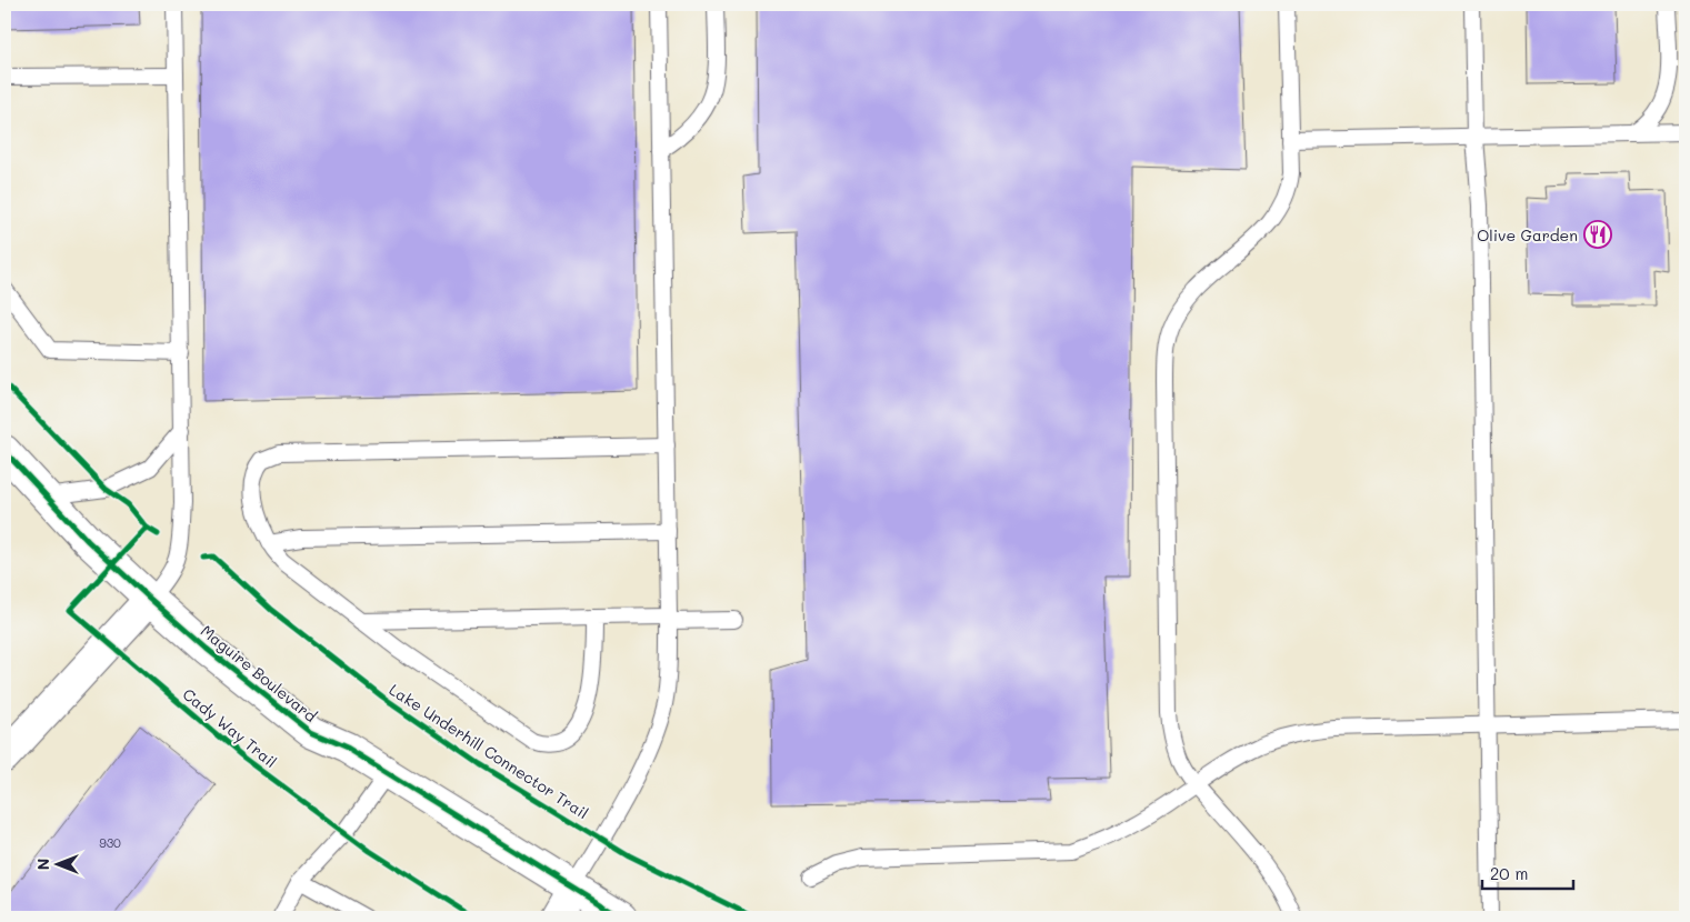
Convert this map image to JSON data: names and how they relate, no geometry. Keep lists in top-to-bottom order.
{
  "streets": {
    "street": ["Maguire Boulevard"],
    "cycle path": ["Cady Way Trail", "Lake Underhill Connector Trail"]
  },
  "places": {
    "restaurant": ["Olive Garden"]
  },
  "house_numbers": ["930"],
  "scale_bar": "20 m",
  "north": "left"
}
